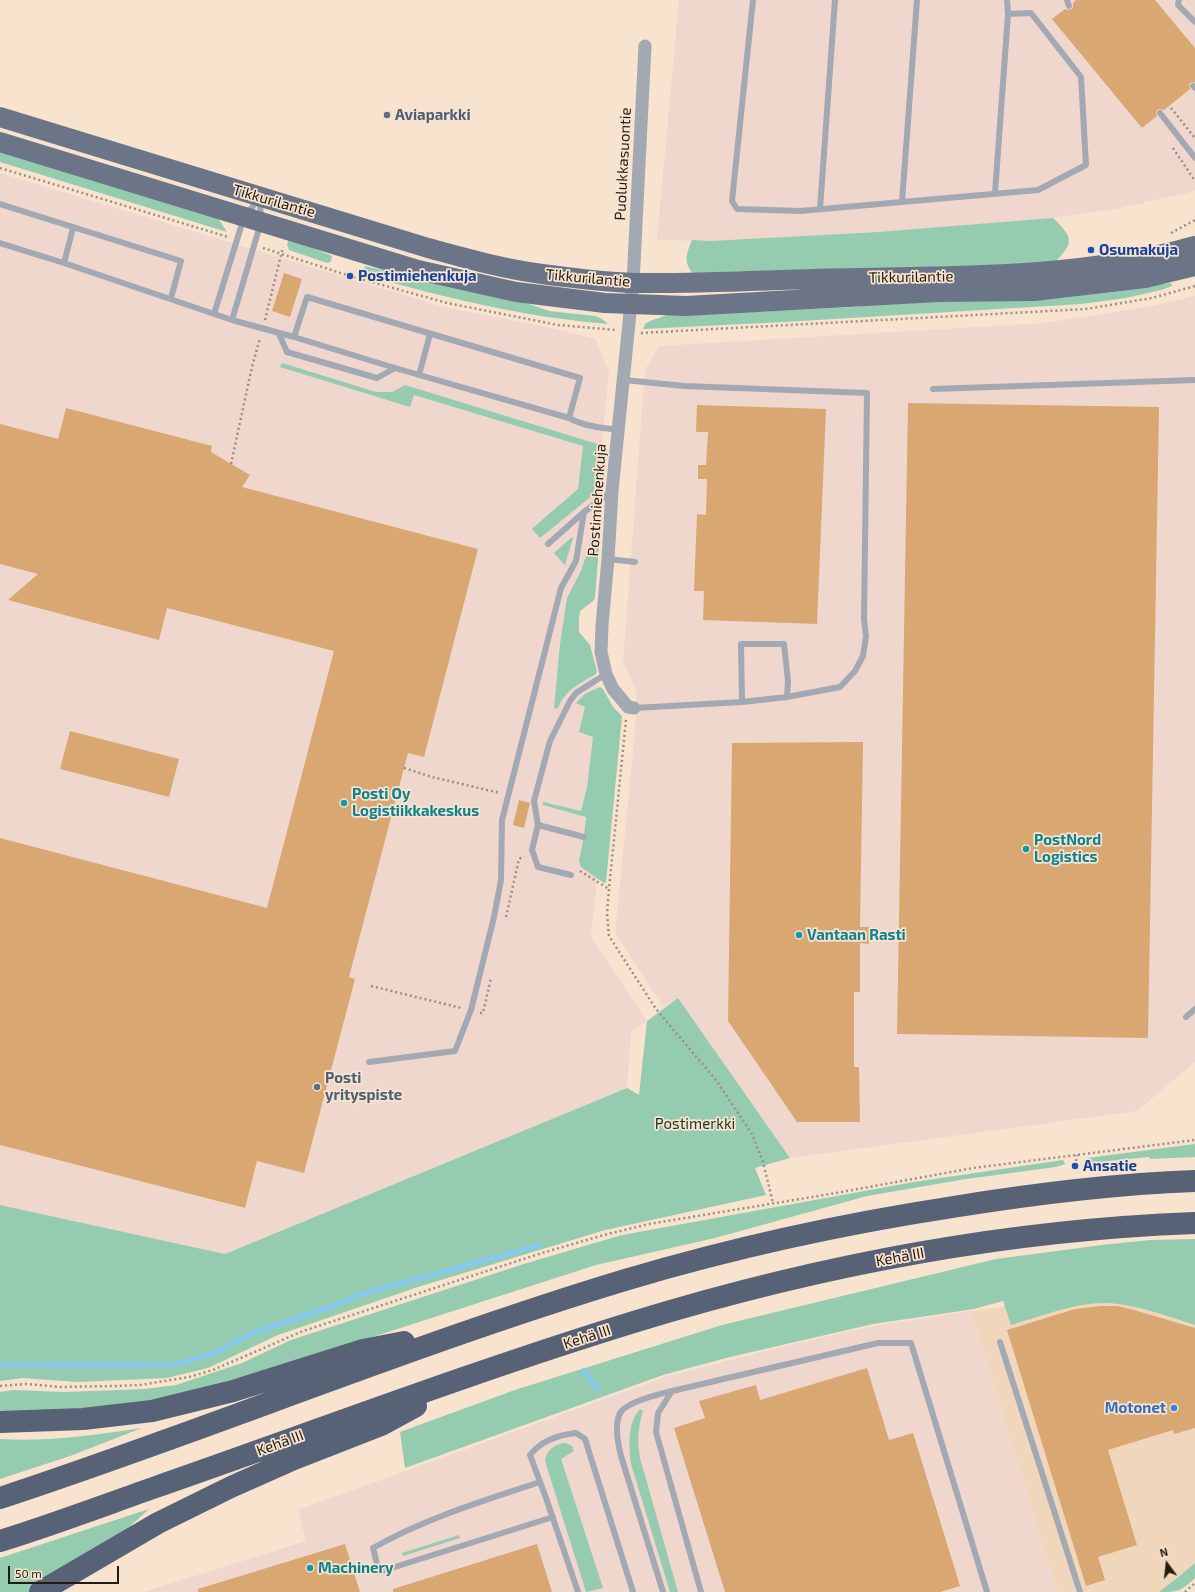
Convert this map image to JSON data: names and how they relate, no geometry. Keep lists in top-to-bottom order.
{
  "streets": {
    "highway": ["Kehä III"],
    "main road": ["Tikkurilantie"],
    "street": ["Puolukkasuontie", "Postimiehenkuja"]
  },
  "crossings": [
    ["Puolukkasuontie", "Tikkurilantie"],
    ["Puolukkasuontie", "Postimiehenkuja"],
    ["Tikkurilantie", "Postimiehenkuja"]
  ],
  "parks": ["Postimerkki"],
  "places": [
    "Aviaparkki",
    "Osumakuja",
    "Postimiehenkuja",
    "Posti Oy Logistiikkakeskus",
    "PostNord Logistics",
    "Vantaan Rasti",
    "Posti yrityspiste",
    "Ansatie",
    "Motonet",
    "Machinery"
  ],
  "scale_bar": "50 m",
  "north": "top"
}
